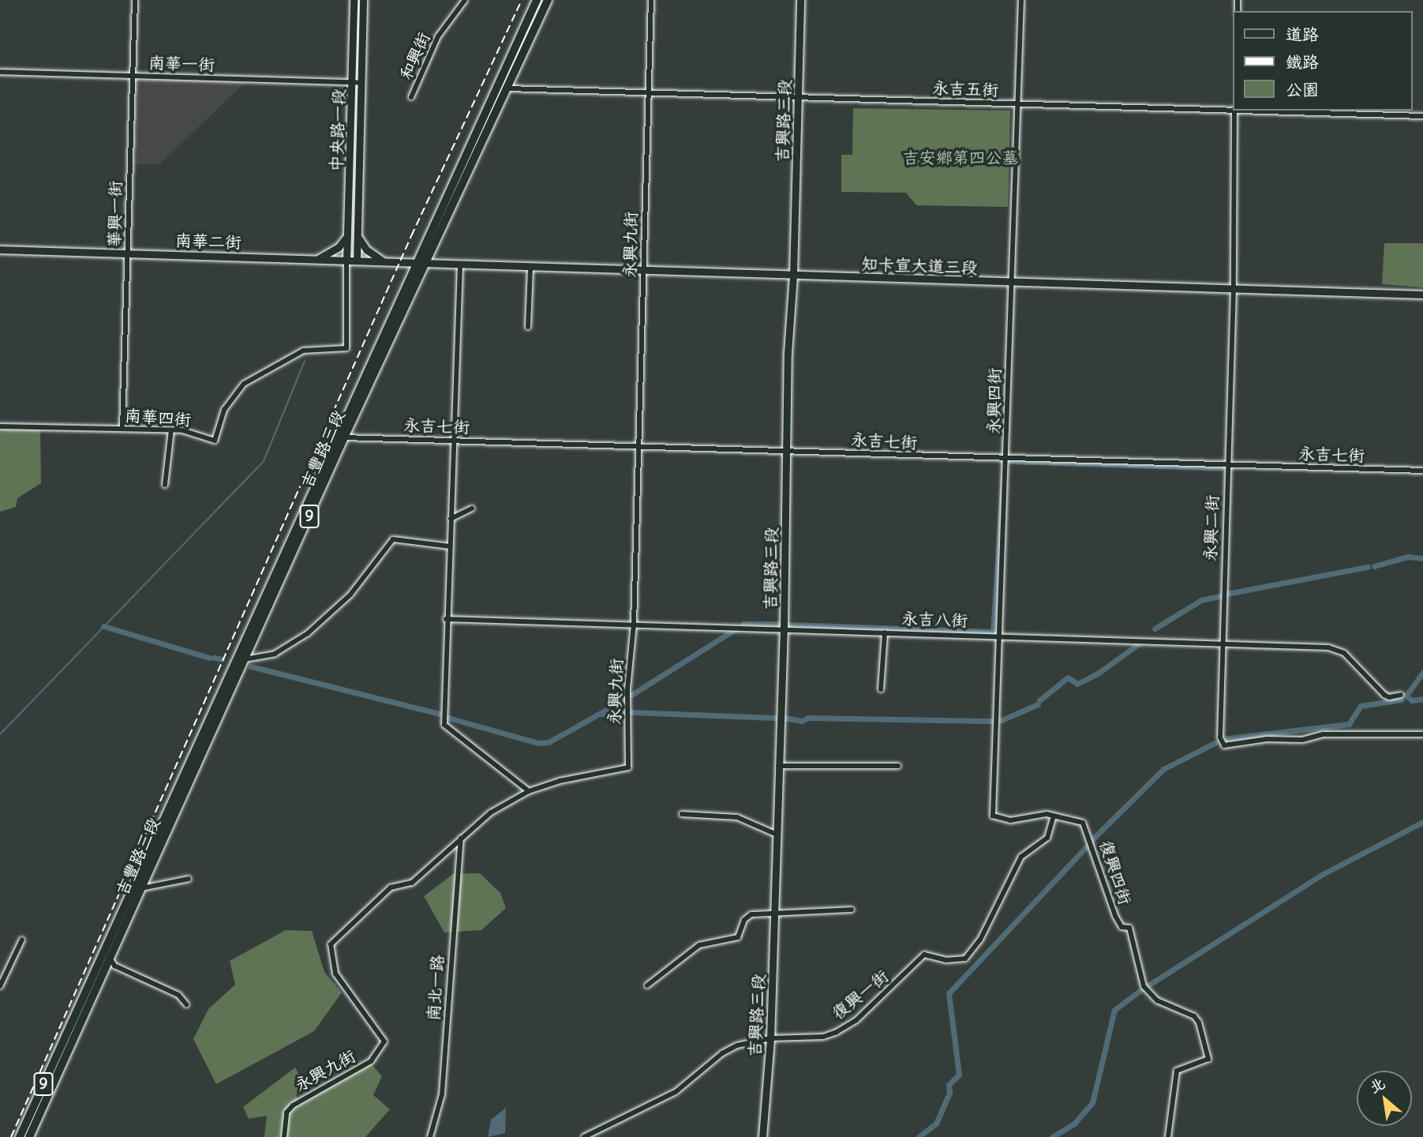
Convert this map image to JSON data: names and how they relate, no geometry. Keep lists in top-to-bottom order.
{
  "streets": {
    "main road": ["吉豐路三段", "9"],
    "street": [
      "和興街",
      "南華一街",
      "永吉五街",
      "吉興路三段",
      "中央路一段",
      "華興一街",
      "南華二街",
      "永興九街",
      "知卡宣大道三段",
      "永興四街",
      "南華四街",
      "永吉七街",
      "永興二街",
      "永吉八街",
      "復興四街",
      "南北一路",
      "復興一街"
    ]
  },
  "crossings": [
    ["南華一街", "中央路一段"],
    ["南華一街", "華興一街"],
    ["永吉五街", "吉興路三段"],
    ["永吉五街", "永興九街"],
    ["永吉五街", "永興四街"],
    ["永吉五街", "吉豐路三段"],
    ["永吉五街", "永興二街"],
    ["吉興路三段", "知卡宣大道三段"],
    ["吉興路三段", "永吉七街"],
    ["吉興路三段", "永吉八街"],
    ["吉興路三段", "復興一街"],
    ["中央路一段", "南華二街"],
    ["中央路一段", "南華四街"],
    ["華興一街", "南華二街"],
    ["華興一街", "南華四街"],
    ["南華二街", "知卡宣大道三段"],
    ["南華二街", "南華四街"],
    ["南華二街", "吉豐路三段"],
    ["永興九街", "知卡宣大道三段"],
    ["永興九街", "永吉七街"],
    ["永興九街", "永吉八街"],
    ["永興九街", "南北一路"],
    ["知卡宣大道三段", "永興四街"],
    ["知卡宣大道三段", "吉豐路三段"],
    ["知卡宣大道三段", "永興二街"],
    ["永興四街", "永吉七街"],
    ["永興四街", "永吉八街"],
    ["永興四街", "復興四街"],
    ["永吉七街", "吉豐路三段"],
    ["永吉七街", "永興二街"],
    ["吉豐路三段", "9"],
    ["永興二街", "永吉八街"],
    ["復興四街", "復興一街"]
  ],
  "parks": ["吉安鄉第四公墓"],
  "legend": ["道路", "鐵路", "公園"],
  "north": "top left"
}
